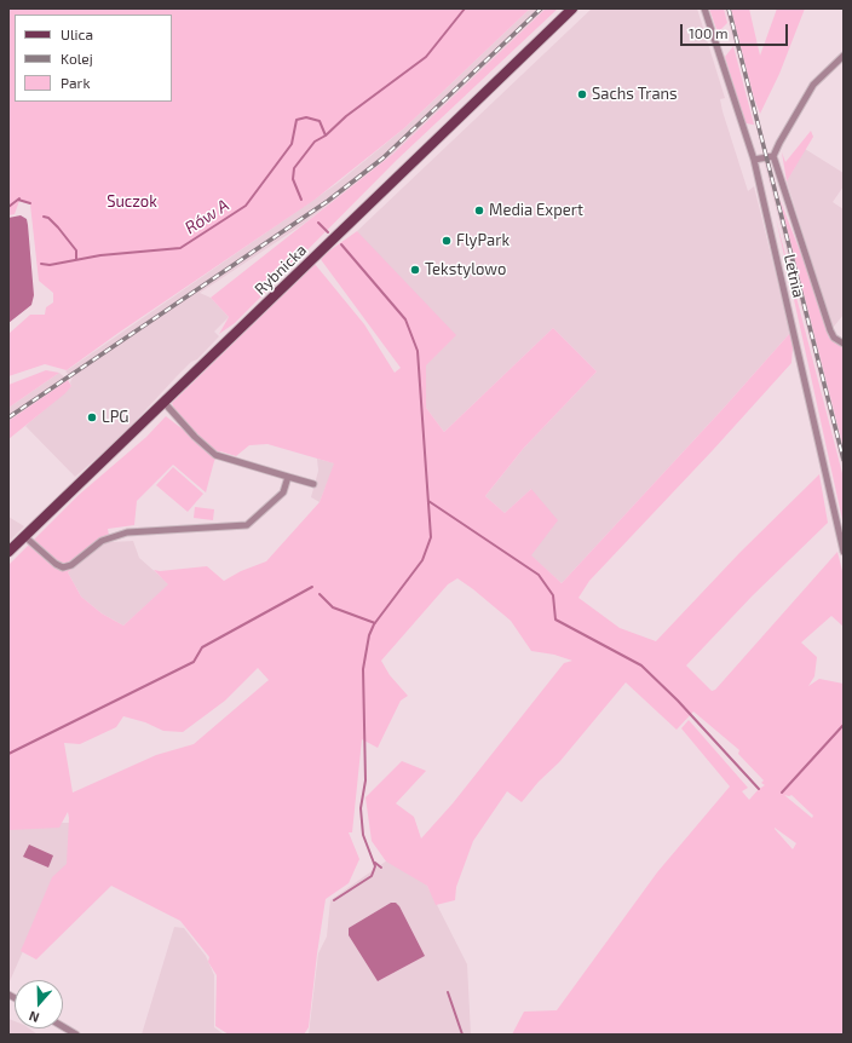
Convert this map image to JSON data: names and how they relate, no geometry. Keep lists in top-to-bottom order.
{
  "streets": {
    "main road": ["Rybnicka"],
    "street": ["Letnia"]
  },
  "water": ["Rów A"],
  "parks": ["Suczok"],
  "places": [
    "Sachs Trans",
    "Media Expert",
    "FlyPark",
    "Tekstylowo",
    "LPG"
  ],
  "legend": ["Ulica", "Kolej", "Park"],
  "scale_bar": "100 m",
  "north": "bottom"
}
